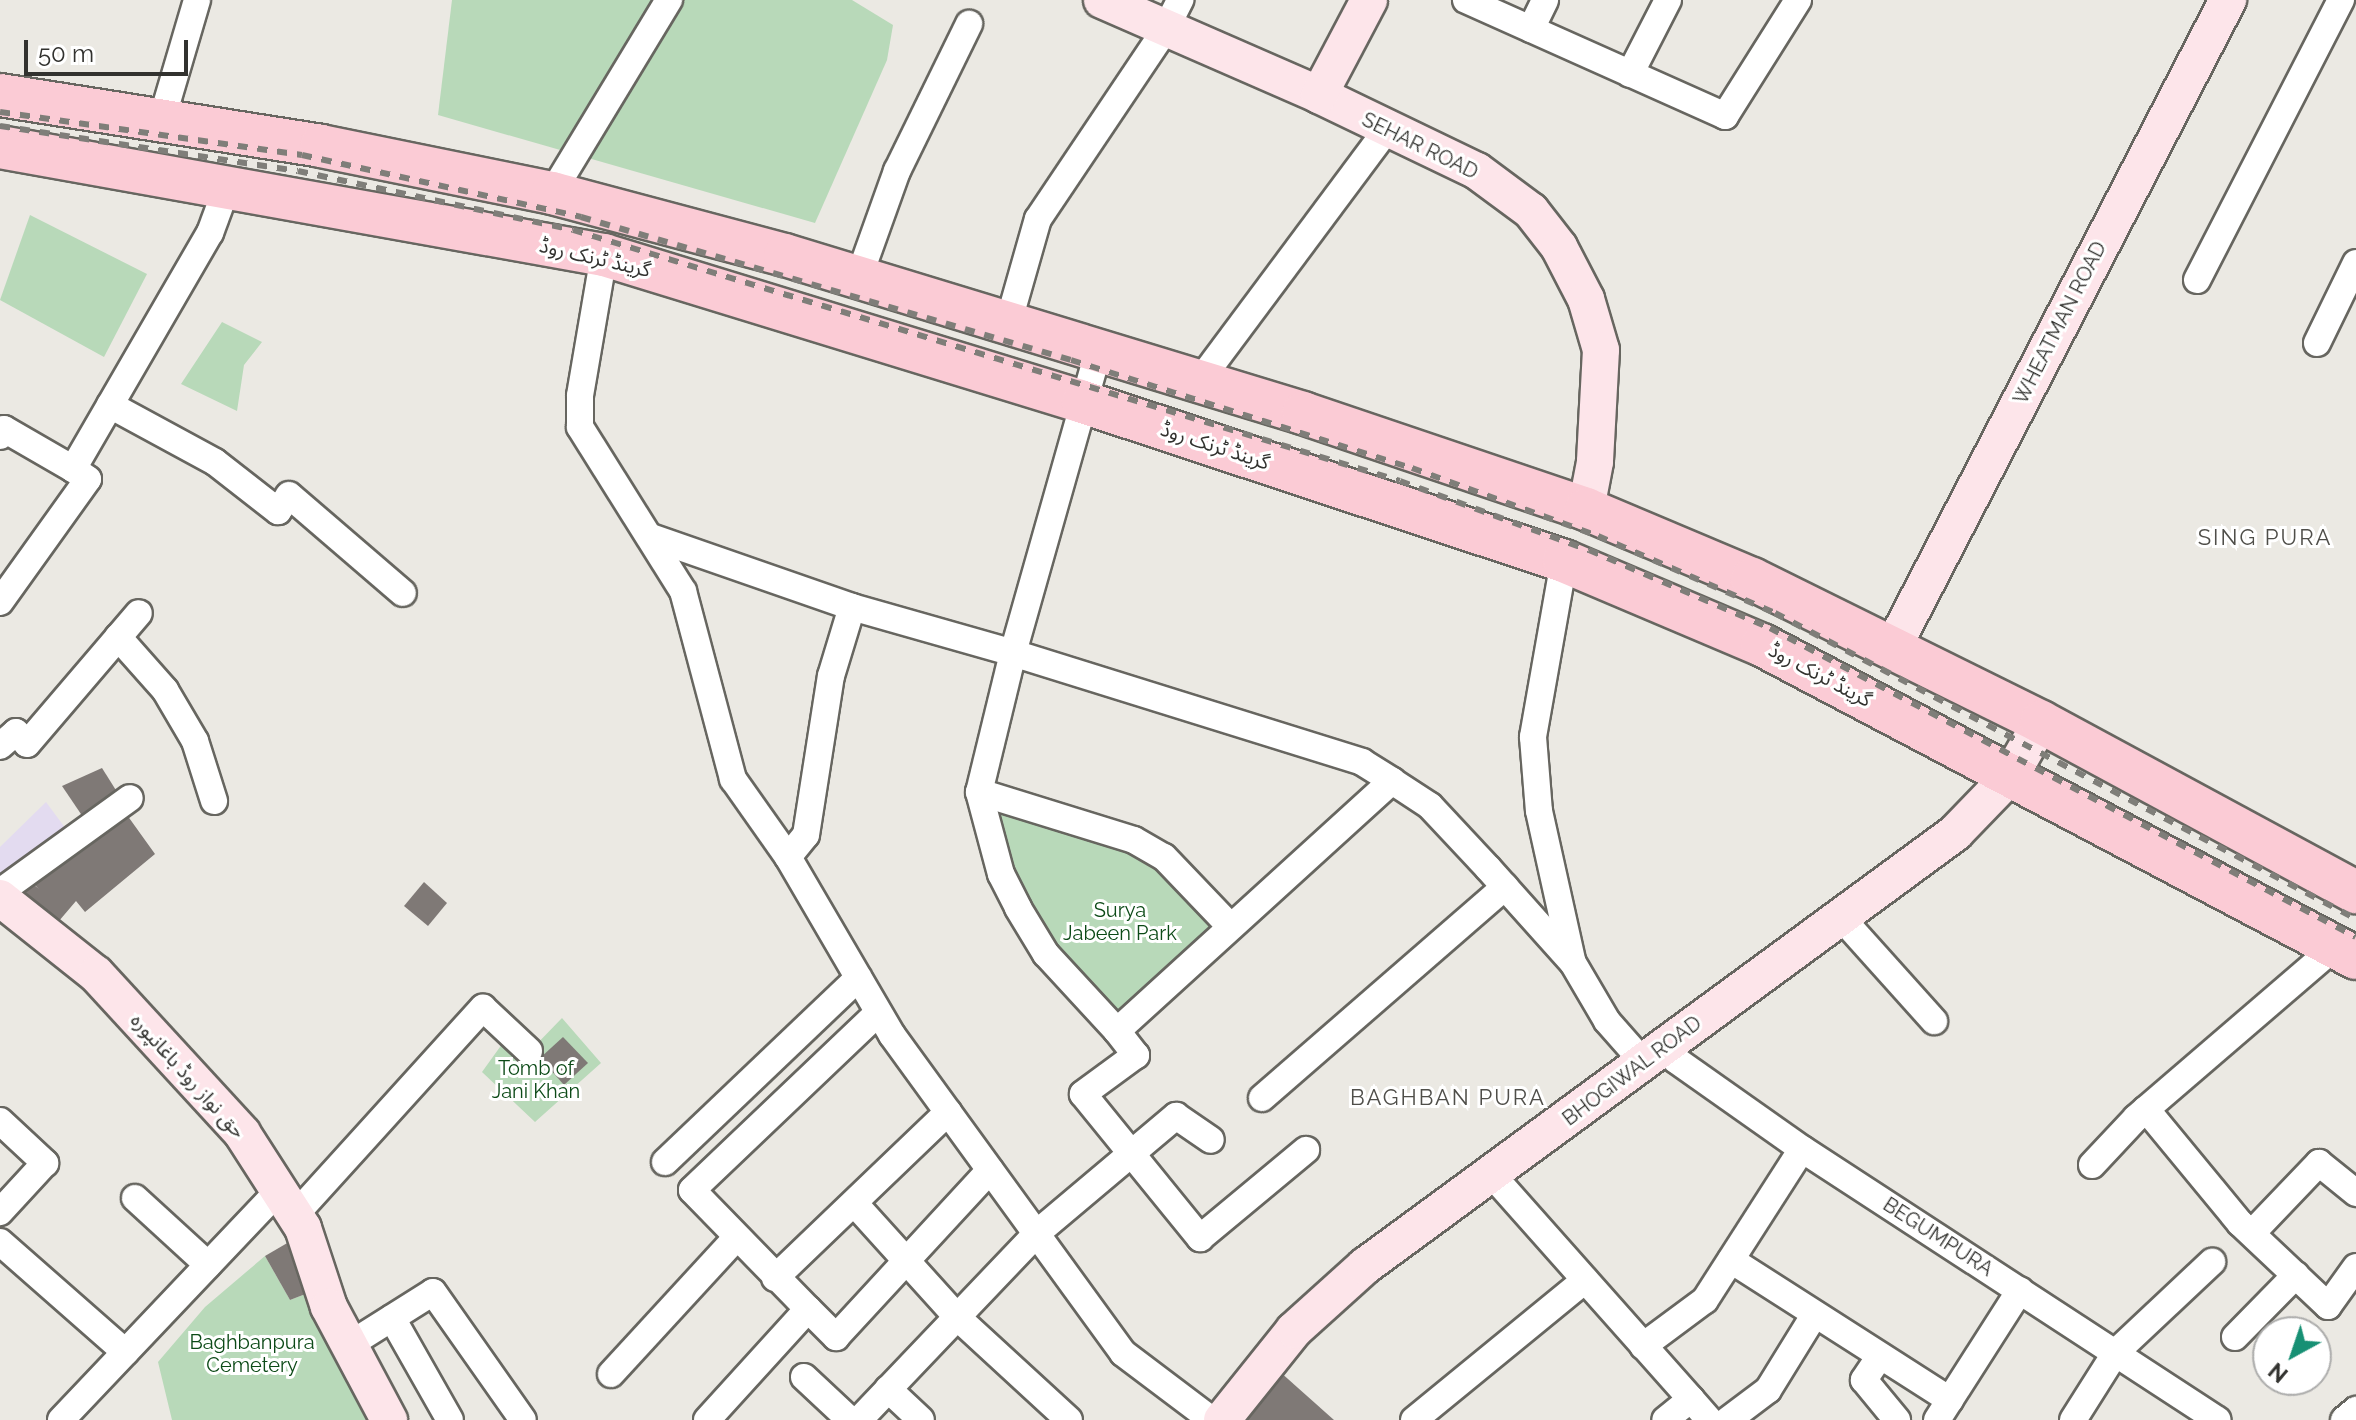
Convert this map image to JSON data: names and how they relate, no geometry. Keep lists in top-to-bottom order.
{
  "streets": {
    "main road": [
      "SEHAR ROAD",
      "گرینڈ ٹرنک روڈ",
      "WHEATMAN ROAD",
      "BHOGIWAL ROAD",
      "حق نواز روڈ باغانپورہ"
    ],
    "street": ["BEGUMPURA"]
  },
  "crossings": [
    ["گرینڈ ٹرنک روڈ", "BHOGIWAL ROAD"],
    ["BHOGIWAL ROAD", "BEGUMPURA"]
  ],
  "districts": ["SING PURA", "BAGHBAN PURA"],
  "parks": ["Surya Jabeen Park", "Tomb of Jani Khan", "Baghbanpura Cemetery"],
  "scale_bar": "50 m",
  "north": "bottom left"
}
